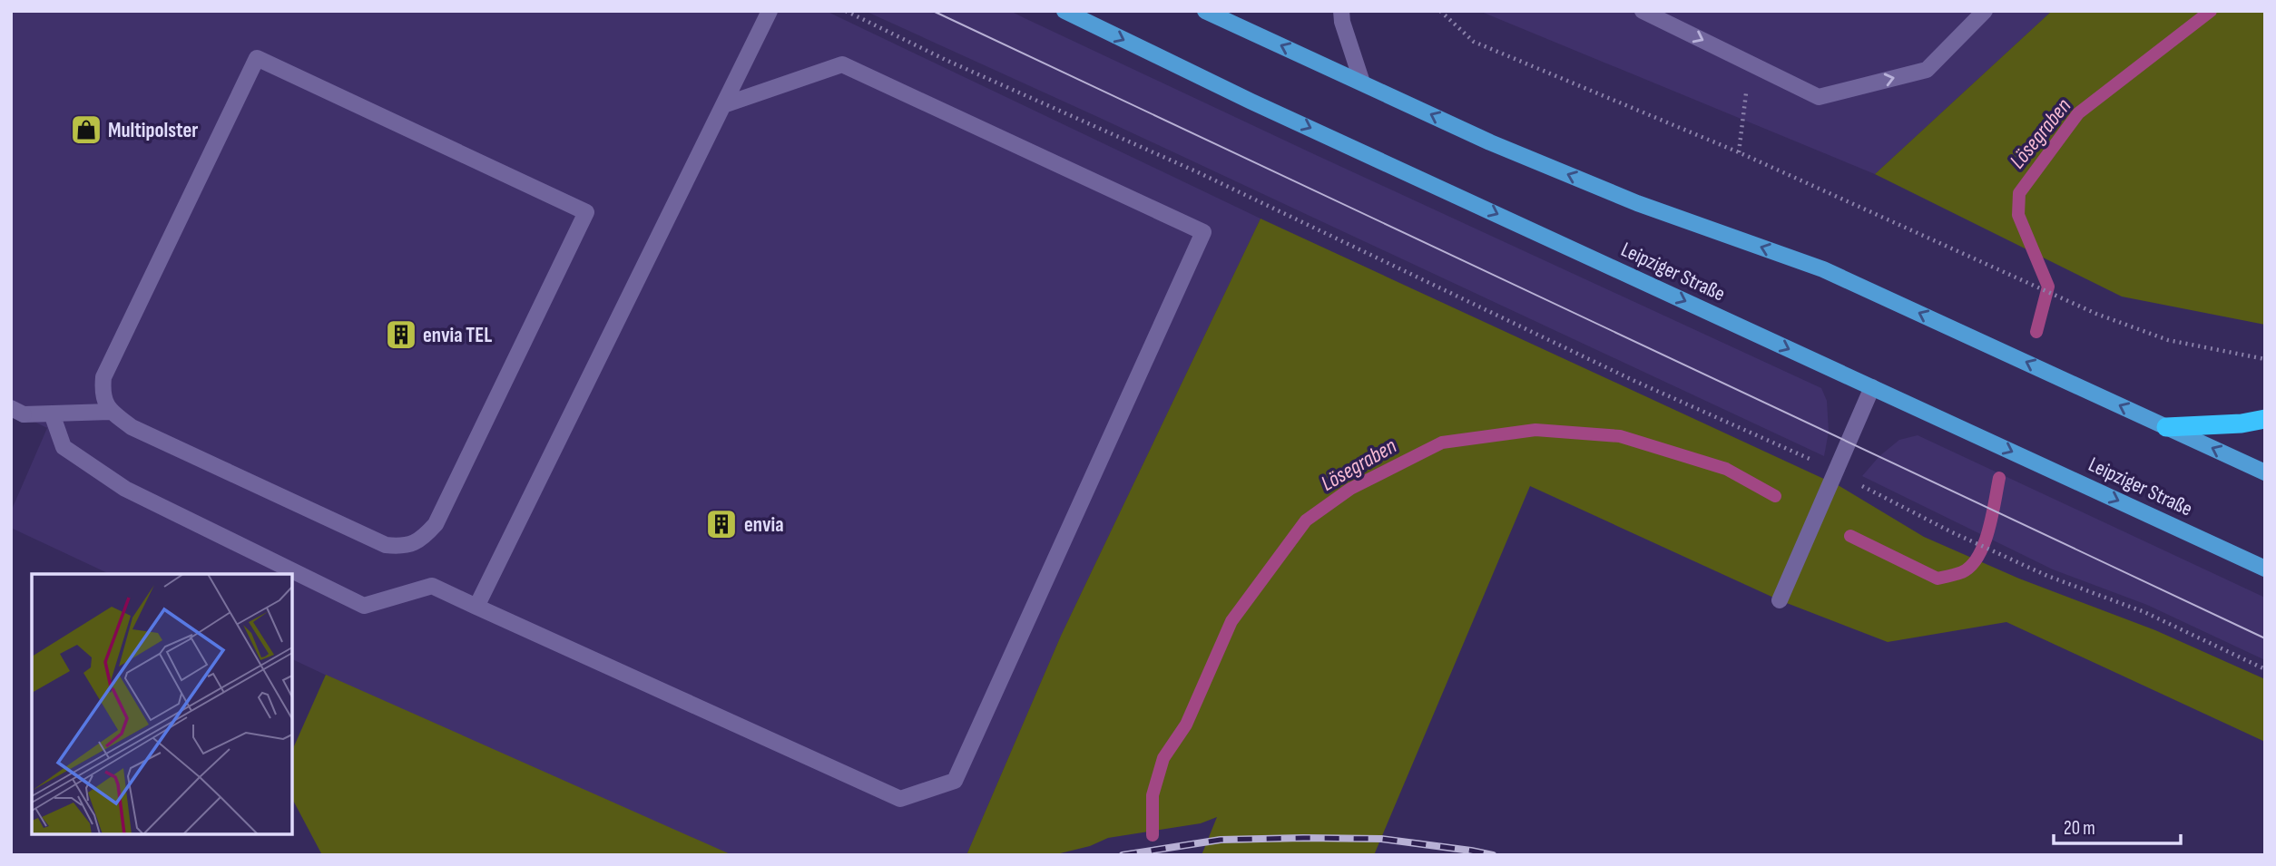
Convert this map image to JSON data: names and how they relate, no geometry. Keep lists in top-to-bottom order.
{
  "streets": {
    "main road": ["Leipziger Straße"]
  },
  "water": ["Lösegraben"],
  "places": {
    "shop": ["Multipolster"],
    "building": ["envia TEL", "envia"]
  },
  "scale_bar": "20 m"
}
